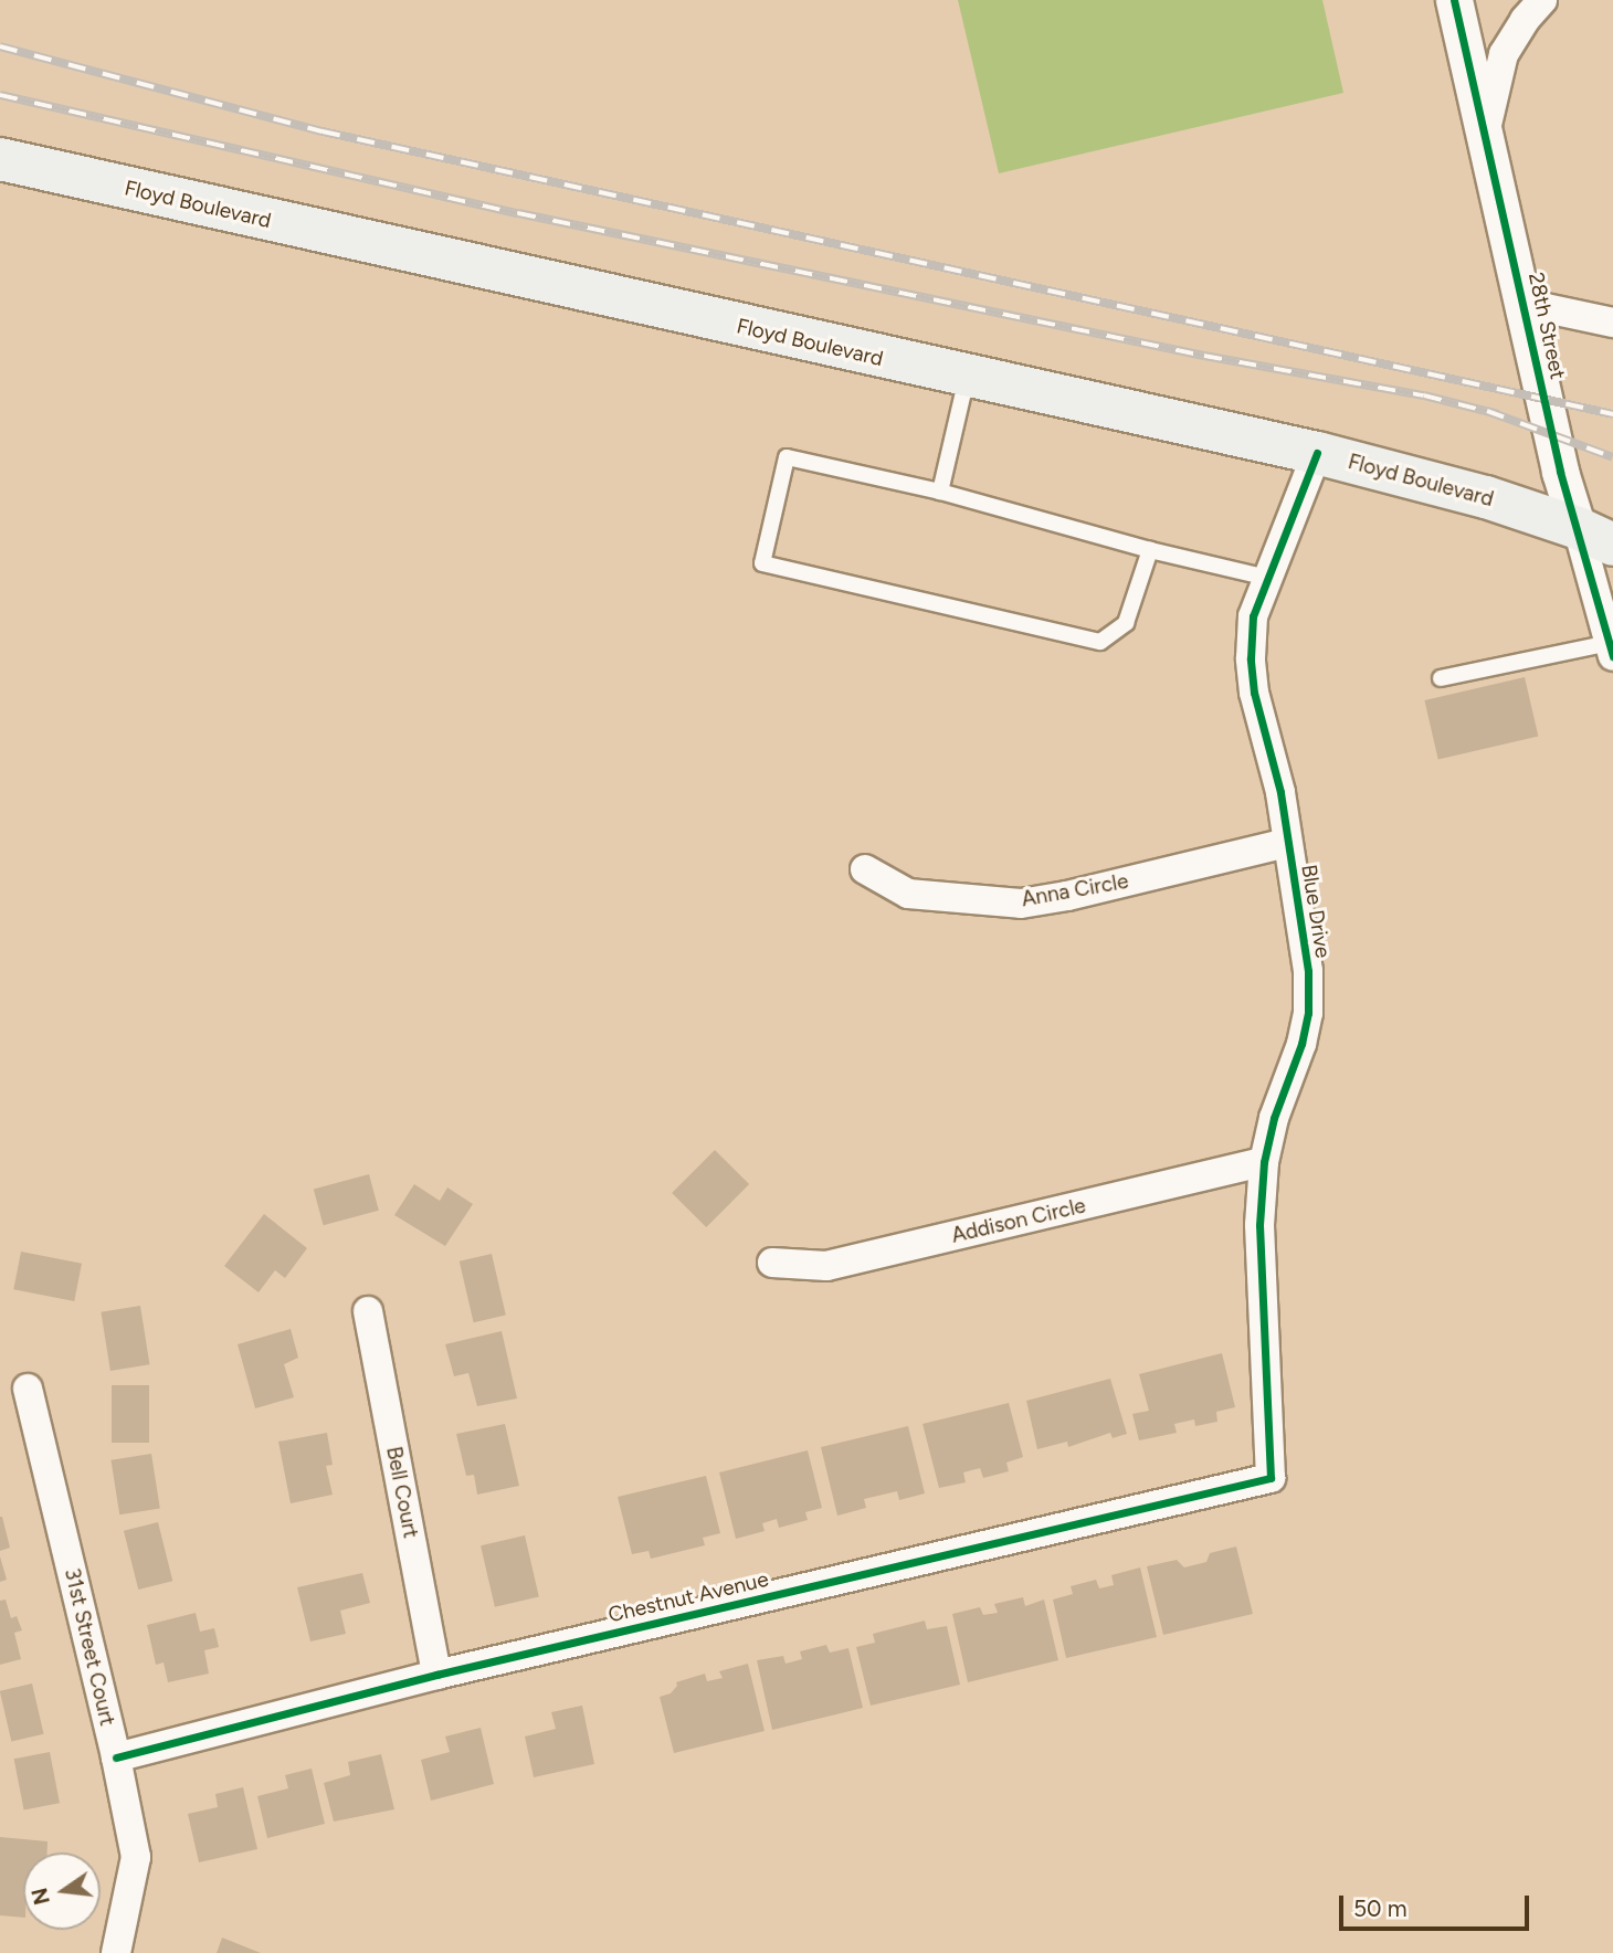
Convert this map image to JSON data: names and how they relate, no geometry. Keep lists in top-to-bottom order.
{
  "streets": {
    "main road": ["Floyd Boulevard"],
    "street": [
      "28th Street",
      "Anna Circle",
      "Blue Drive",
      "Addison Circle",
      "Bell Court",
      "Chestnut Avenue",
      "31st Street Court"
    ]
  },
  "crossings": [
    ["Floyd Boulevard", "28th Street"],
    ["Floyd Boulevard", "Blue Drive"],
    ["Anna Circle", "Blue Drive"],
    ["Blue Drive", "Addison Circle"],
    ["Blue Drive", "Chestnut Avenue"],
    ["Bell Court", "Chestnut Avenue"],
    ["Chestnut Avenue", "31st Street Court"]
  ],
  "scale_bar": "50 m",
  "north": "left"
}
